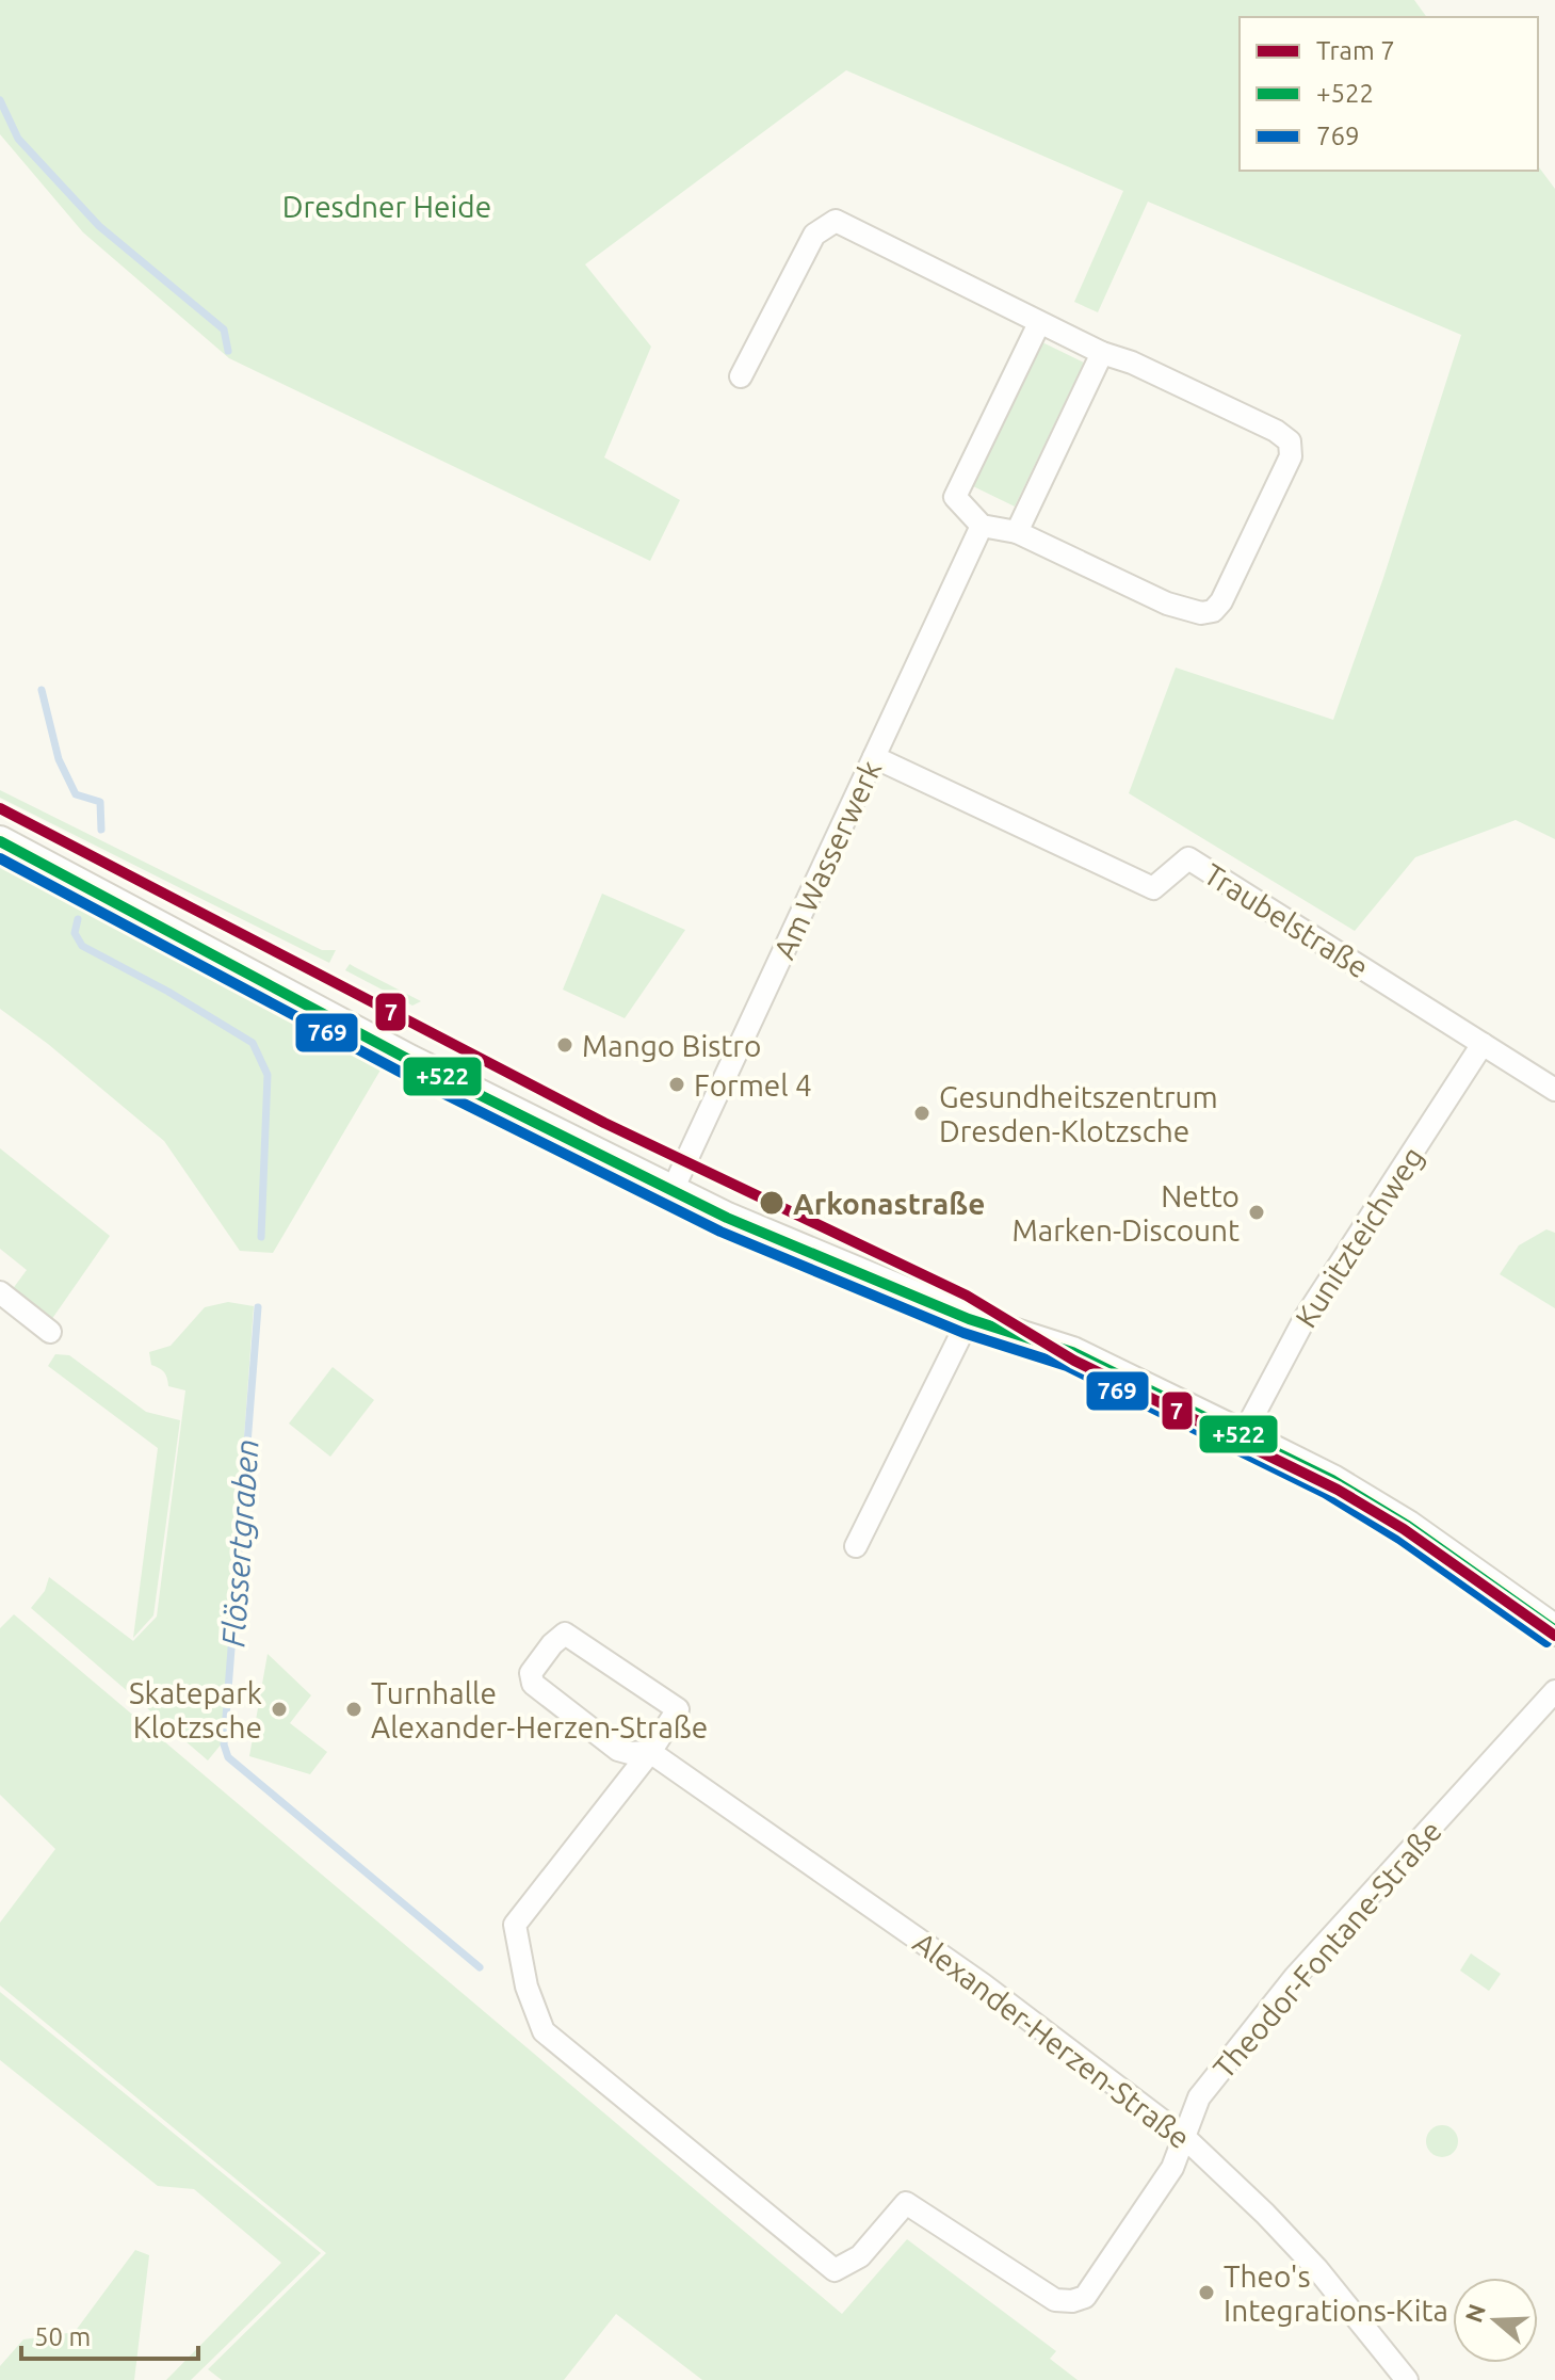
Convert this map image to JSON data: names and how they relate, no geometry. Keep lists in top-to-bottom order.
{
  "streets": {
    "street": [
      "Am Wasserwerk",
      "Traubelstraße",
      "Kunitzteichweg",
      "Theodor-Fontane-Straße",
      "Alexander-Herzen-Straße"
    ]
  },
  "crossings": [
    ["Am Wasserwerk", "Traubelstraße"],
    ["Traubelstraße", "Kunitzteichweg"],
    ["Theodor-Fontane-Straße", "Alexander-Herzen-Straße"]
  ],
  "water": ["Flössertgraben"],
  "parks": ["Dresdner Heide"],
  "places": [
    "Mango Bistro",
    "Formel 4",
    "Gesundheitszentrum Dresden-Klotzsche",
    "Arkonastraße",
    "Netto Marken-Discount",
    "Skatepark Klotzsche",
    "Turnhalle Alexander-Herzen-Straße",
    "Theo's Integrations-Kita"
  ],
  "lines": ["tram line 7", "transit line +522", "transit line 769"],
  "legend": ["Tram 7", "+522", "769"],
  "scale_bar": "50 m",
  "north": "left"
}
